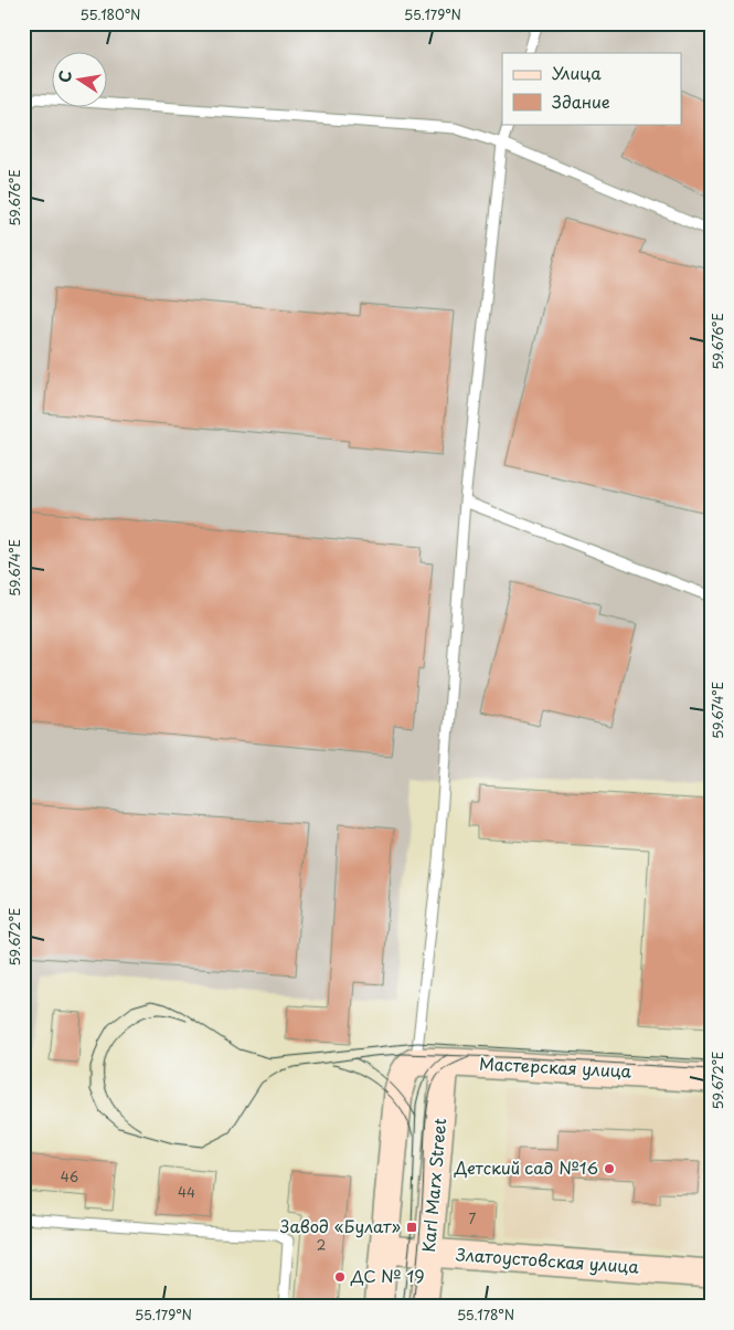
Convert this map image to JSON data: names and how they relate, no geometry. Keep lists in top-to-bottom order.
{
  "streets": {
    "main road": ["Мастерская улица", "Karl Marx Street", "Златоустовская улица"]
  },
  "crossings": [
    ["Мастерская улица", "Karl Marx Street"],
    ["Karl Marx Street", "Златоустовская улица"]
  ],
  "places": {
    "other": ["Детский сад №16", "ДС № 19"],
    "transit": ["Завод «Булат»"]
  },
  "house_numbers": [
    "46",
    "44",
    "7",
    "2"
  ],
  "legend": ["Улица", "Здание"],
  "north": "left",
  "coordinates": [
    "55.180°N",
    "55.179°N",
    "59.676°E",
    "59.674°E",
    "59.672°E",
    "55.178°N"
  ]
}
